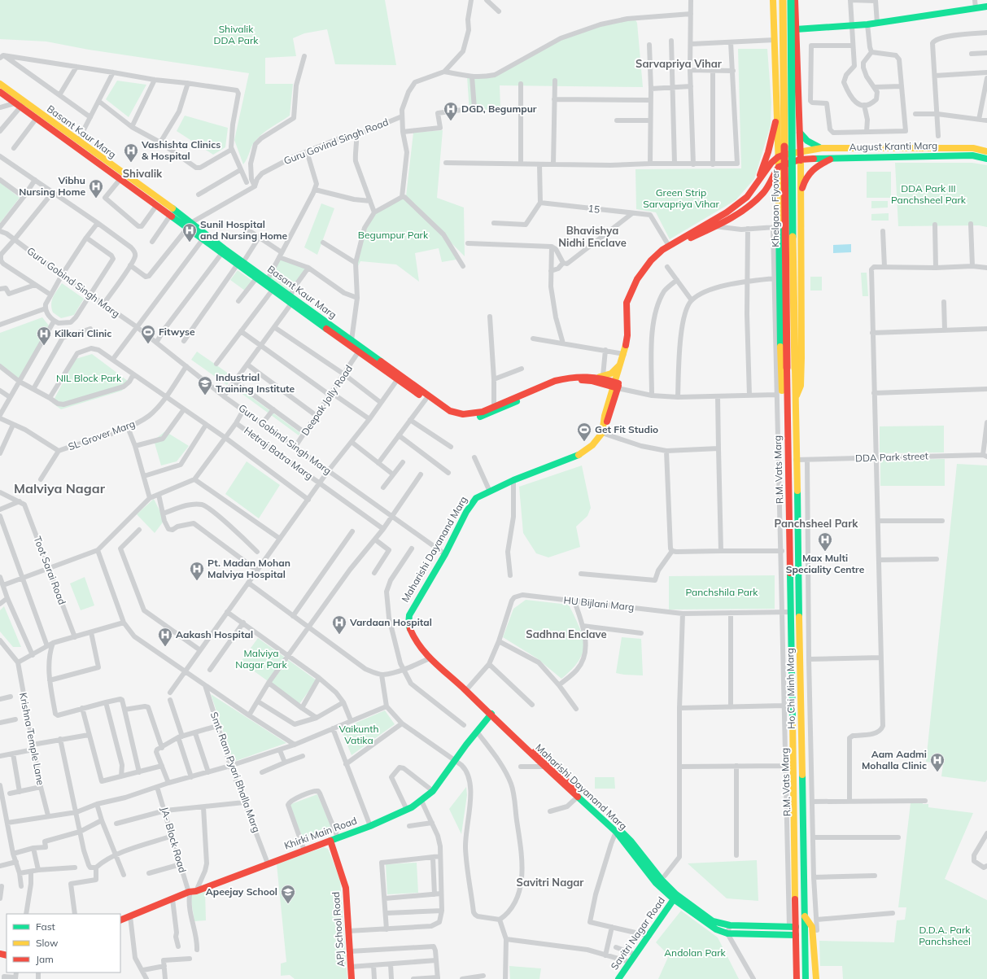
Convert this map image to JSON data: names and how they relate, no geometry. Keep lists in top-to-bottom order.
{
  "streets": {
    "main road": [
      "Basant Kaur Marg",
      "August Kranti Marg",
      "Khelgaon Flyover",
      "Maharishi Dayanand Marg",
      "Ho Chi Minh Marg",
      "Khirki Main Road",
      "APJ School Road",
      "Savitri Nagar Road"
    ],
    "street": [
      "Guru Govind Singh Road",
      "15",
      "Guru Gobind Singh Marg",
      "Deepak Jolly Road",
      "SL Grover Marg",
      "Hetraj Batra Marg",
      "DDA Park street",
      "R.M. Vats Marg",
      "Toot Sarai Road",
      "HU Bijlani Marg",
      "Krishna Temple Lane",
      "Smt. Ram Pyari Bhalla Marg",
      "JA- Block Road"
    ]
  },
  "crossings": [
    ["Basant Kaur Marg", "Guru Govind Singh Road"],
    ["Basant Kaur Marg", "Deepak Jolly Road"],
    ["Basant Kaur Marg", "Maharishi Dayanand Marg"],
    ["Khelgaon Flyover", "Ho Chi Minh Marg"],
    ["15", "Maharishi Dayanand Marg"],
    ["Guru Gobind Singh Marg", "Deepak Jolly Road"],
    ["Guru Gobind Singh Marg", "SL Grover Marg"],
    ["Guru Gobind Singh Marg", "Maharishi Dayanand Marg"],
    ["DDA Park street", "Ho Chi Minh Marg"],
    ["R.M. Vats Marg", "Maharishi Dayanand Marg"],
    ["R.M. Vats Marg", "HU Bijlani Marg"],
    ["R.M. Vats Marg", "Ho Chi Minh Marg"],
    ["Maharishi Dayanand Marg", "HU Bijlani Marg"],
    ["Maharishi Dayanand Marg", "Ho Chi Minh Marg"],
    ["Maharishi Dayanand Marg", "Khirki Main Road"],
    ["Maharishi Dayanand Marg", "Savitri Nagar Road"],
    ["HU Bijlani Marg", "Ho Chi Minh Marg"],
    ["Smt. Ram Pyari Bhalla Marg", "Khirki Main Road"],
    ["Khirki Main Road", "JA- Block Road"],
    ["Khirki Main Road", "APJ School Road"]
  ],
  "districts": [
    "Sarvapriya Vihar",
    "Shivalik",
    "Bhavishya Nidhi Enclave",
    "Malviya Nagar",
    "Panchsheel Park",
    "Sadhna Enclave",
    "Savitri Nagar"
  ],
  "parks": [
    "Shivalik DDA Park",
    "DDA Park III Panchsheel Park",
    "Green Strip Sarvapriya Vihar",
    "Begumpur Park",
    "NIL Block Park",
    "Panchshila Park",
    "Malviya Nagar Park",
    "Vaikunth Vatika",
    "D.D.A. Park Panchsheel",
    "Andolan Park"
  ],
  "places": {
    "hospital": [
      "DGD, Begumpur",
      "Vashishta Clinics & Hospital",
      "Vibhu Nursing Home",
      "Sunil Hospital and Nursing Home",
      "Kilkari Clinic",
      "Max Multi Speciality Centre",
      "Pt. Madan Mohan Malviya Hospital",
      "Vardaan Hospital",
      "Aakash Hospital",
      "Aam Aadmi Mohalla Clinic"
    ],
    "sports": ["Fitwyse", "Get Fit Studio"],
    "school or university": ["Industrial Training Institute", "Apeejay School"]
  },
  "legend": ["Fast", "Slow", "Jam"]
}
